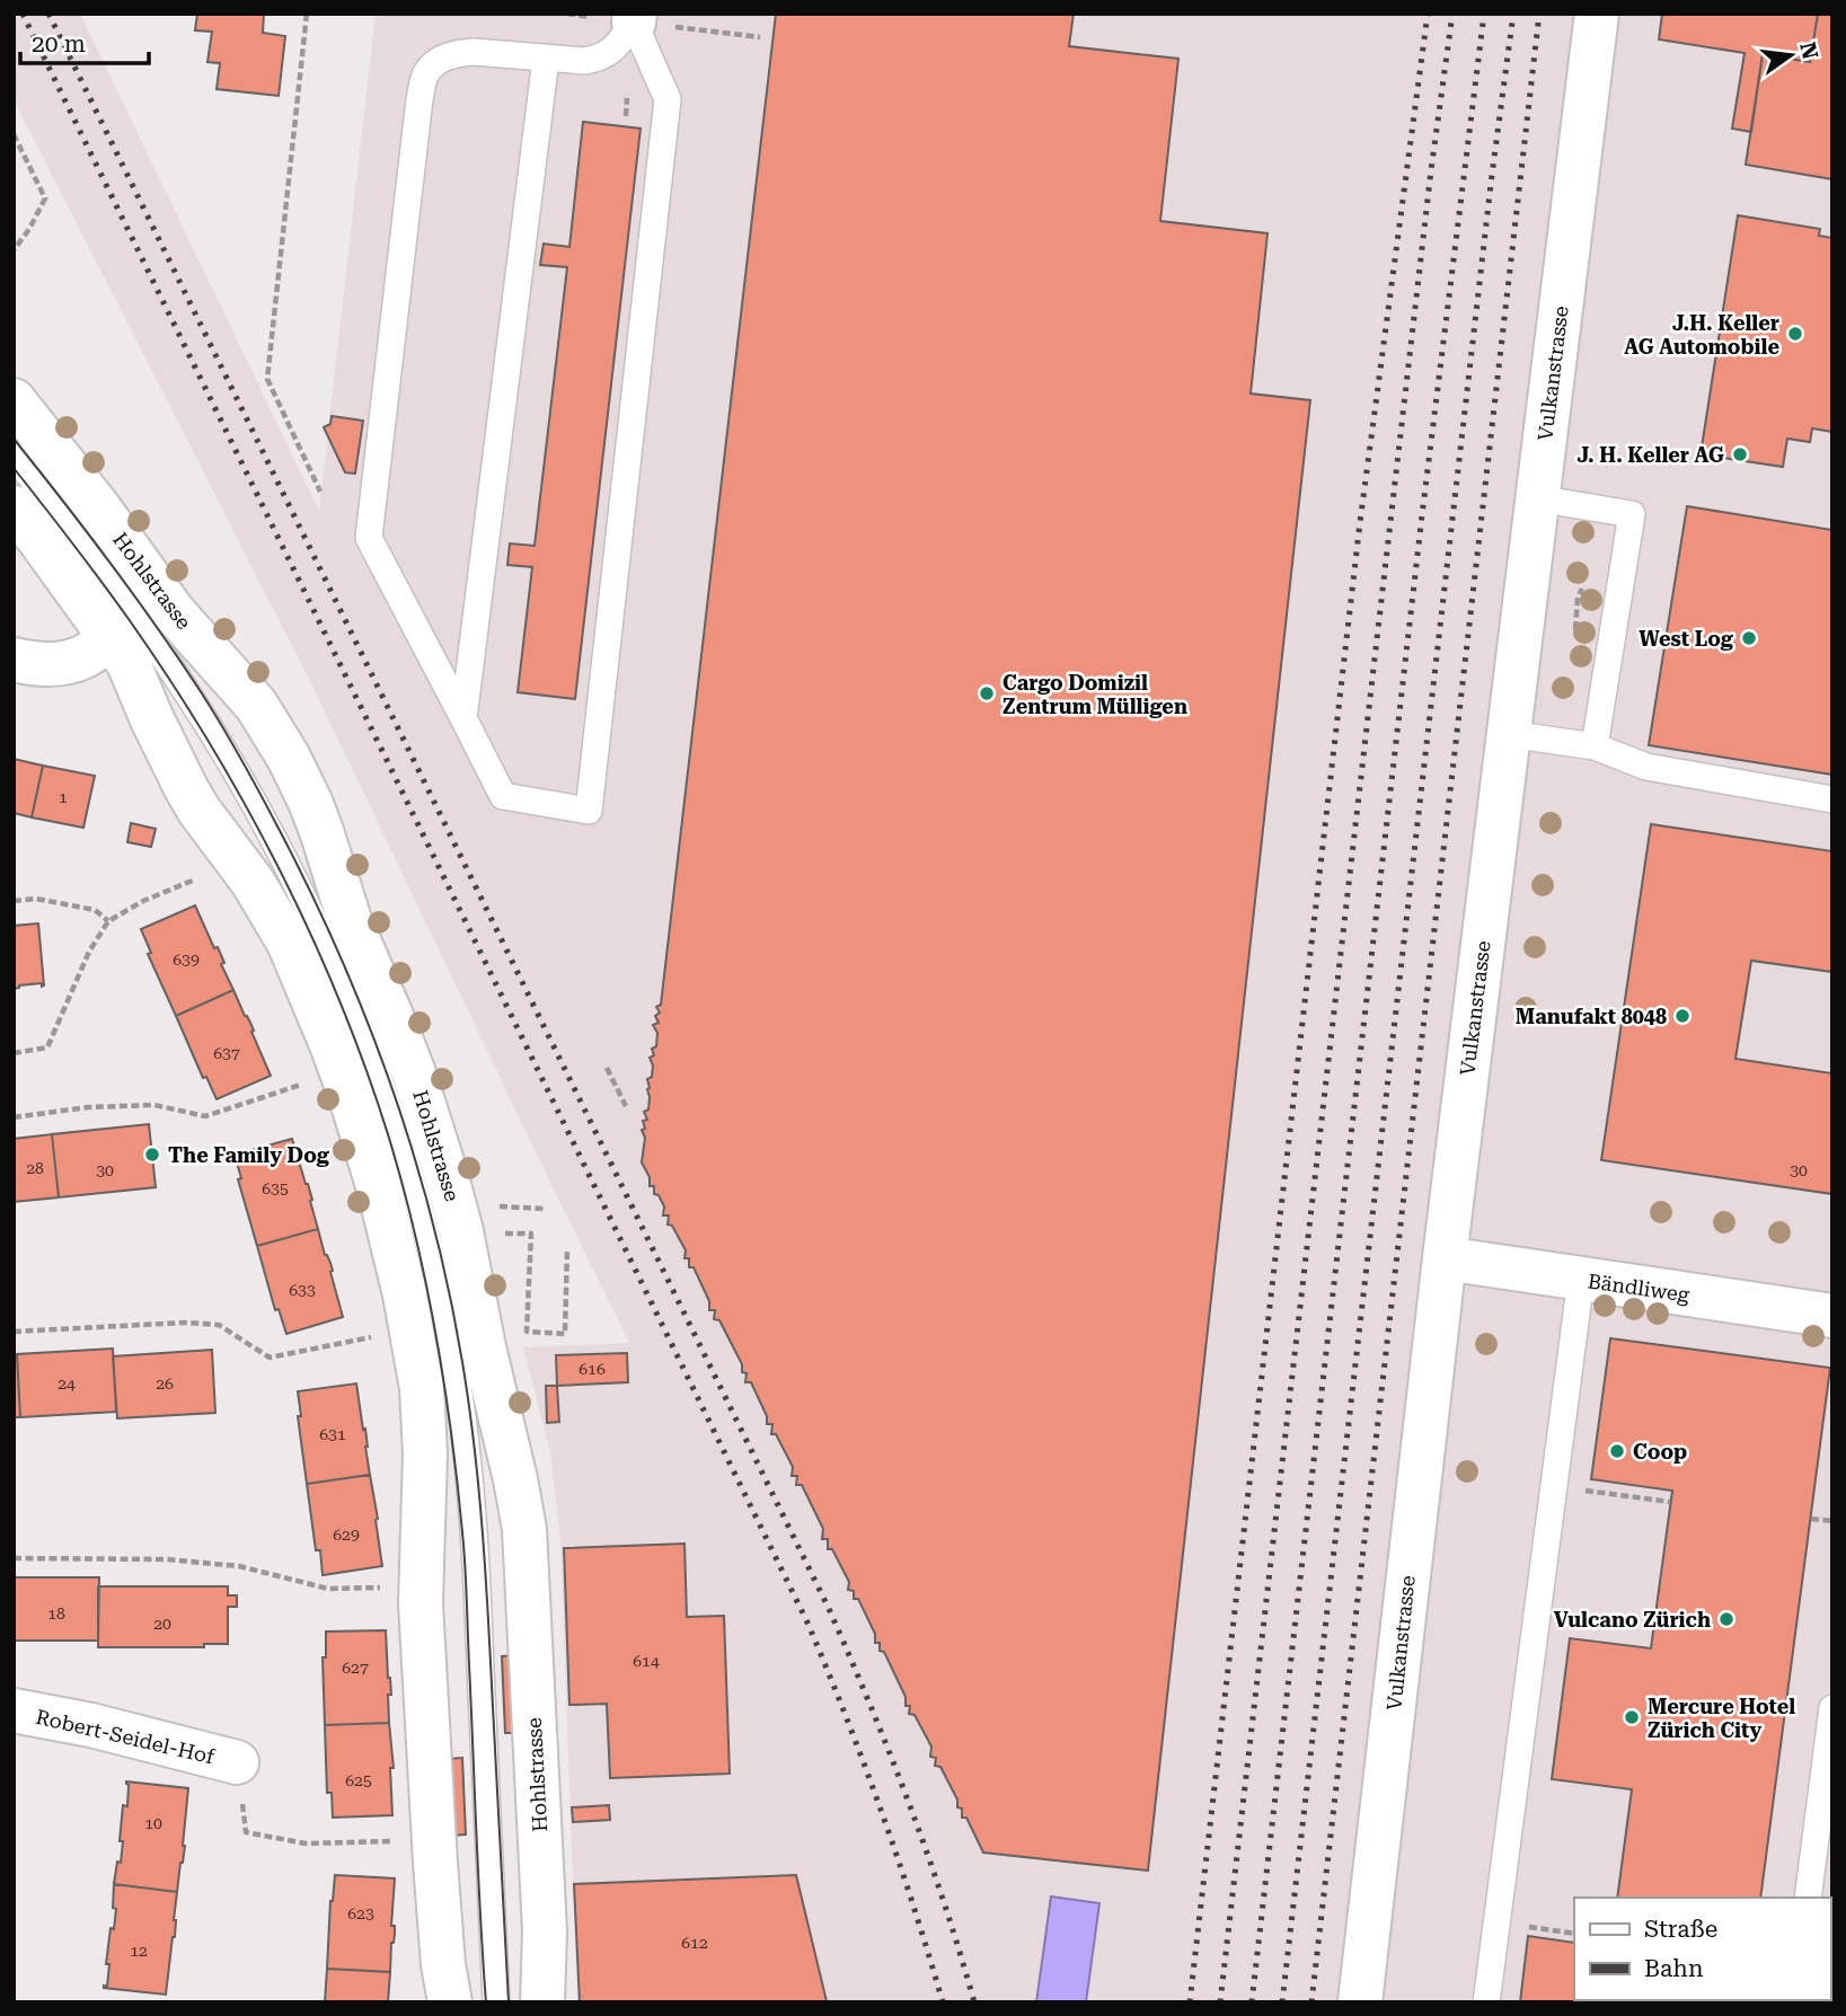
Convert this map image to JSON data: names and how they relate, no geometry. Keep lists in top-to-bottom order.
{
  "streets": {
    "street": [
      "Vulkanstrasse",
      "Hohlstrasse",
      "Bändliweg",
      "Robert-Seidel-Hof"
    ]
  },
  "crossings": [
    ["Vulkanstrasse", "Bändliweg"]
  ],
  "places": [
    "J.H. Keller AG Automobile",
    "J. H. Keller AG",
    "West Log",
    "Cargo Domizil Zentrum Mülligen",
    "Manufakt 8048",
    "The Family Dog",
    "Coop",
    "Vulcano Zürich",
    "Mercure Hotel Zürich City"
  ],
  "house_numbers": [
    "1",
    "639",
    "637",
    "28",
    "30",
    "30",
    "635",
    "633",
    "616",
    "24",
    "26",
    "631",
    "629",
    "18",
    "20",
    "614",
    "627",
    "625",
    "10",
    "623",
    "612",
    "12"
  ],
  "legend": ["Straße", "Bahn"],
  "scale_bar": "20 m",
  "north": "right"
}
